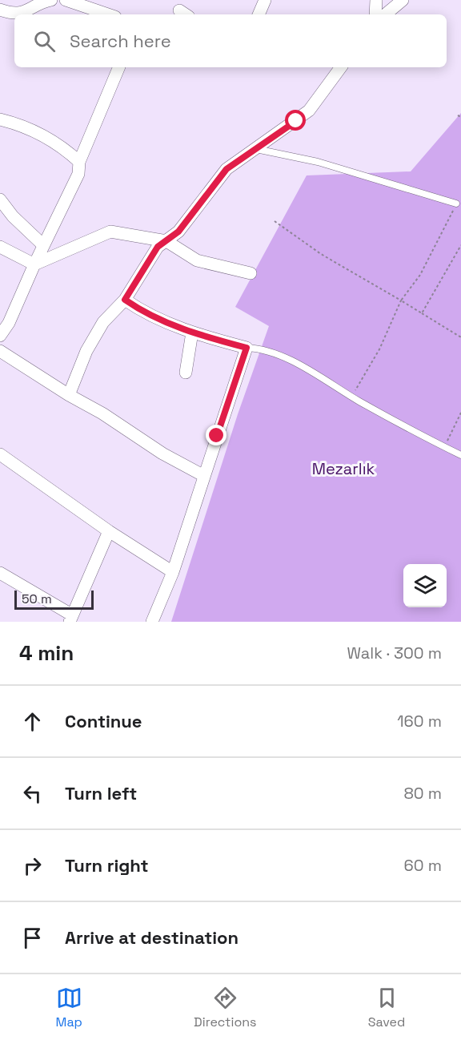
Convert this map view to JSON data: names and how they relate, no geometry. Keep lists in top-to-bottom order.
{
  "parks": ["Mezarlık"],
  "scale_bar": "50 m",
  "page": {
    "search": "Search here",
    "scale": "50 m",
    "heading": ["4 min", "Walk · 300 m"],
    "list": [
      ["Continue", "160 m"],
      ["Turn left", "80 m"],
      ["Turn right", "60 m"],
      "Arrive at destination"
    ],
    "nav": ["Map", "Directions", "Saved"]
  }
}
